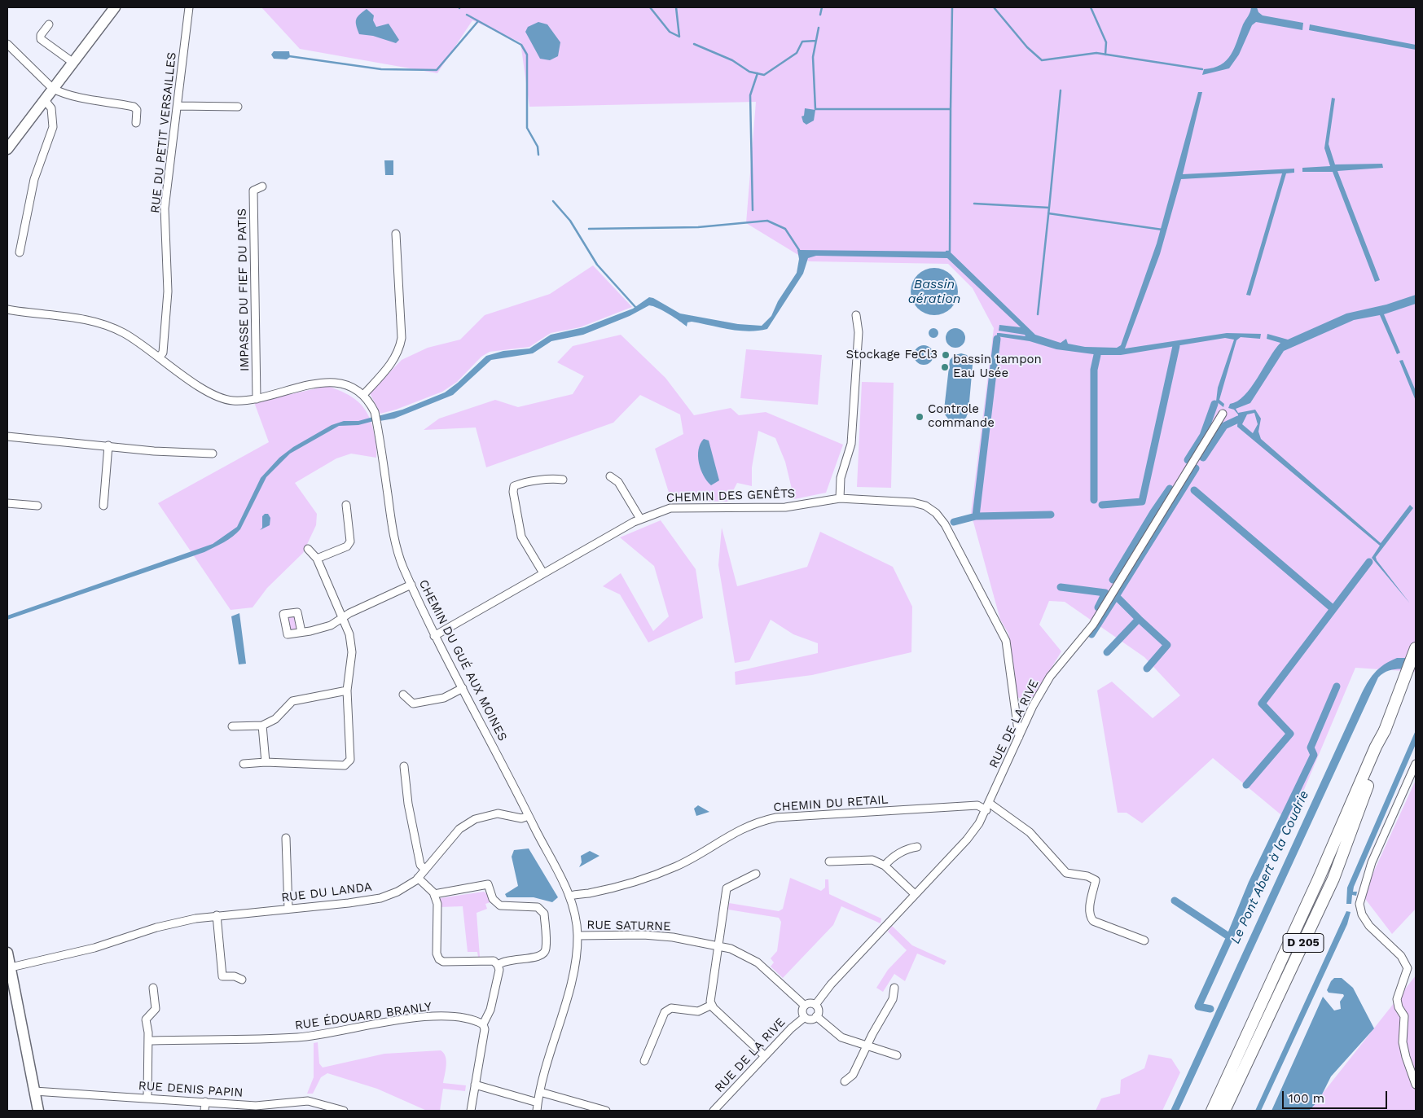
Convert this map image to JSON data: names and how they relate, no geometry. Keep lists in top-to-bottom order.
{
  "streets": {
    "main road": ["D 205"],
    "street": [
      "RUE DU PETIT VERSAILLES",
      "IMPASSE DU FIEF DU PATIS",
      "CHEMIN DES GENÊTS",
      "CHEMIN DU GUÉ AUX MOINES",
      "RUE DE LA RIVE",
      "CHEMIN DU RETAIL",
      "RUE DU LANDA",
      "RUE SATURNE",
      "RUE ÉDOUARD BRANLY",
      "RUE DENIS PAPIN"
    ]
  },
  "crossings": [
    ["RUE DU PETIT VERSAILLES", "CHEMIN DU GUÉ AUX MOINES"],
    ["IMPASSE DU FIEF DU PATIS", "CHEMIN DU GUÉ AUX MOINES"],
    ["CHEMIN DES GENÊTS", "CHEMIN DU GUÉ AUX MOINES"],
    ["CHEMIN DES GENÊTS", "RUE DE LA RIVE"],
    ["CHEMIN DU GUÉ AUX MOINES", "CHEMIN DU RETAIL"],
    ["CHEMIN DU GUÉ AUX MOINES", "RUE DU LANDA"],
    ["CHEMIN DU GUÉ AUX MOINES", "RUE SATURNE"],
    ["RUE DE LA RIVE", "CHEMIN DU RETAIL"],
    ["RUE DE LA RIVE", "RUE SATURNE"]
  ],
  "water": ["Bassin aération", "Le Pont Abert à la Coudrie"],
  "places": ["Stockage FeCl3", "bassin tampon Eau Usée", "Controle commande"],
  "scale_bar": "100 m"
}
